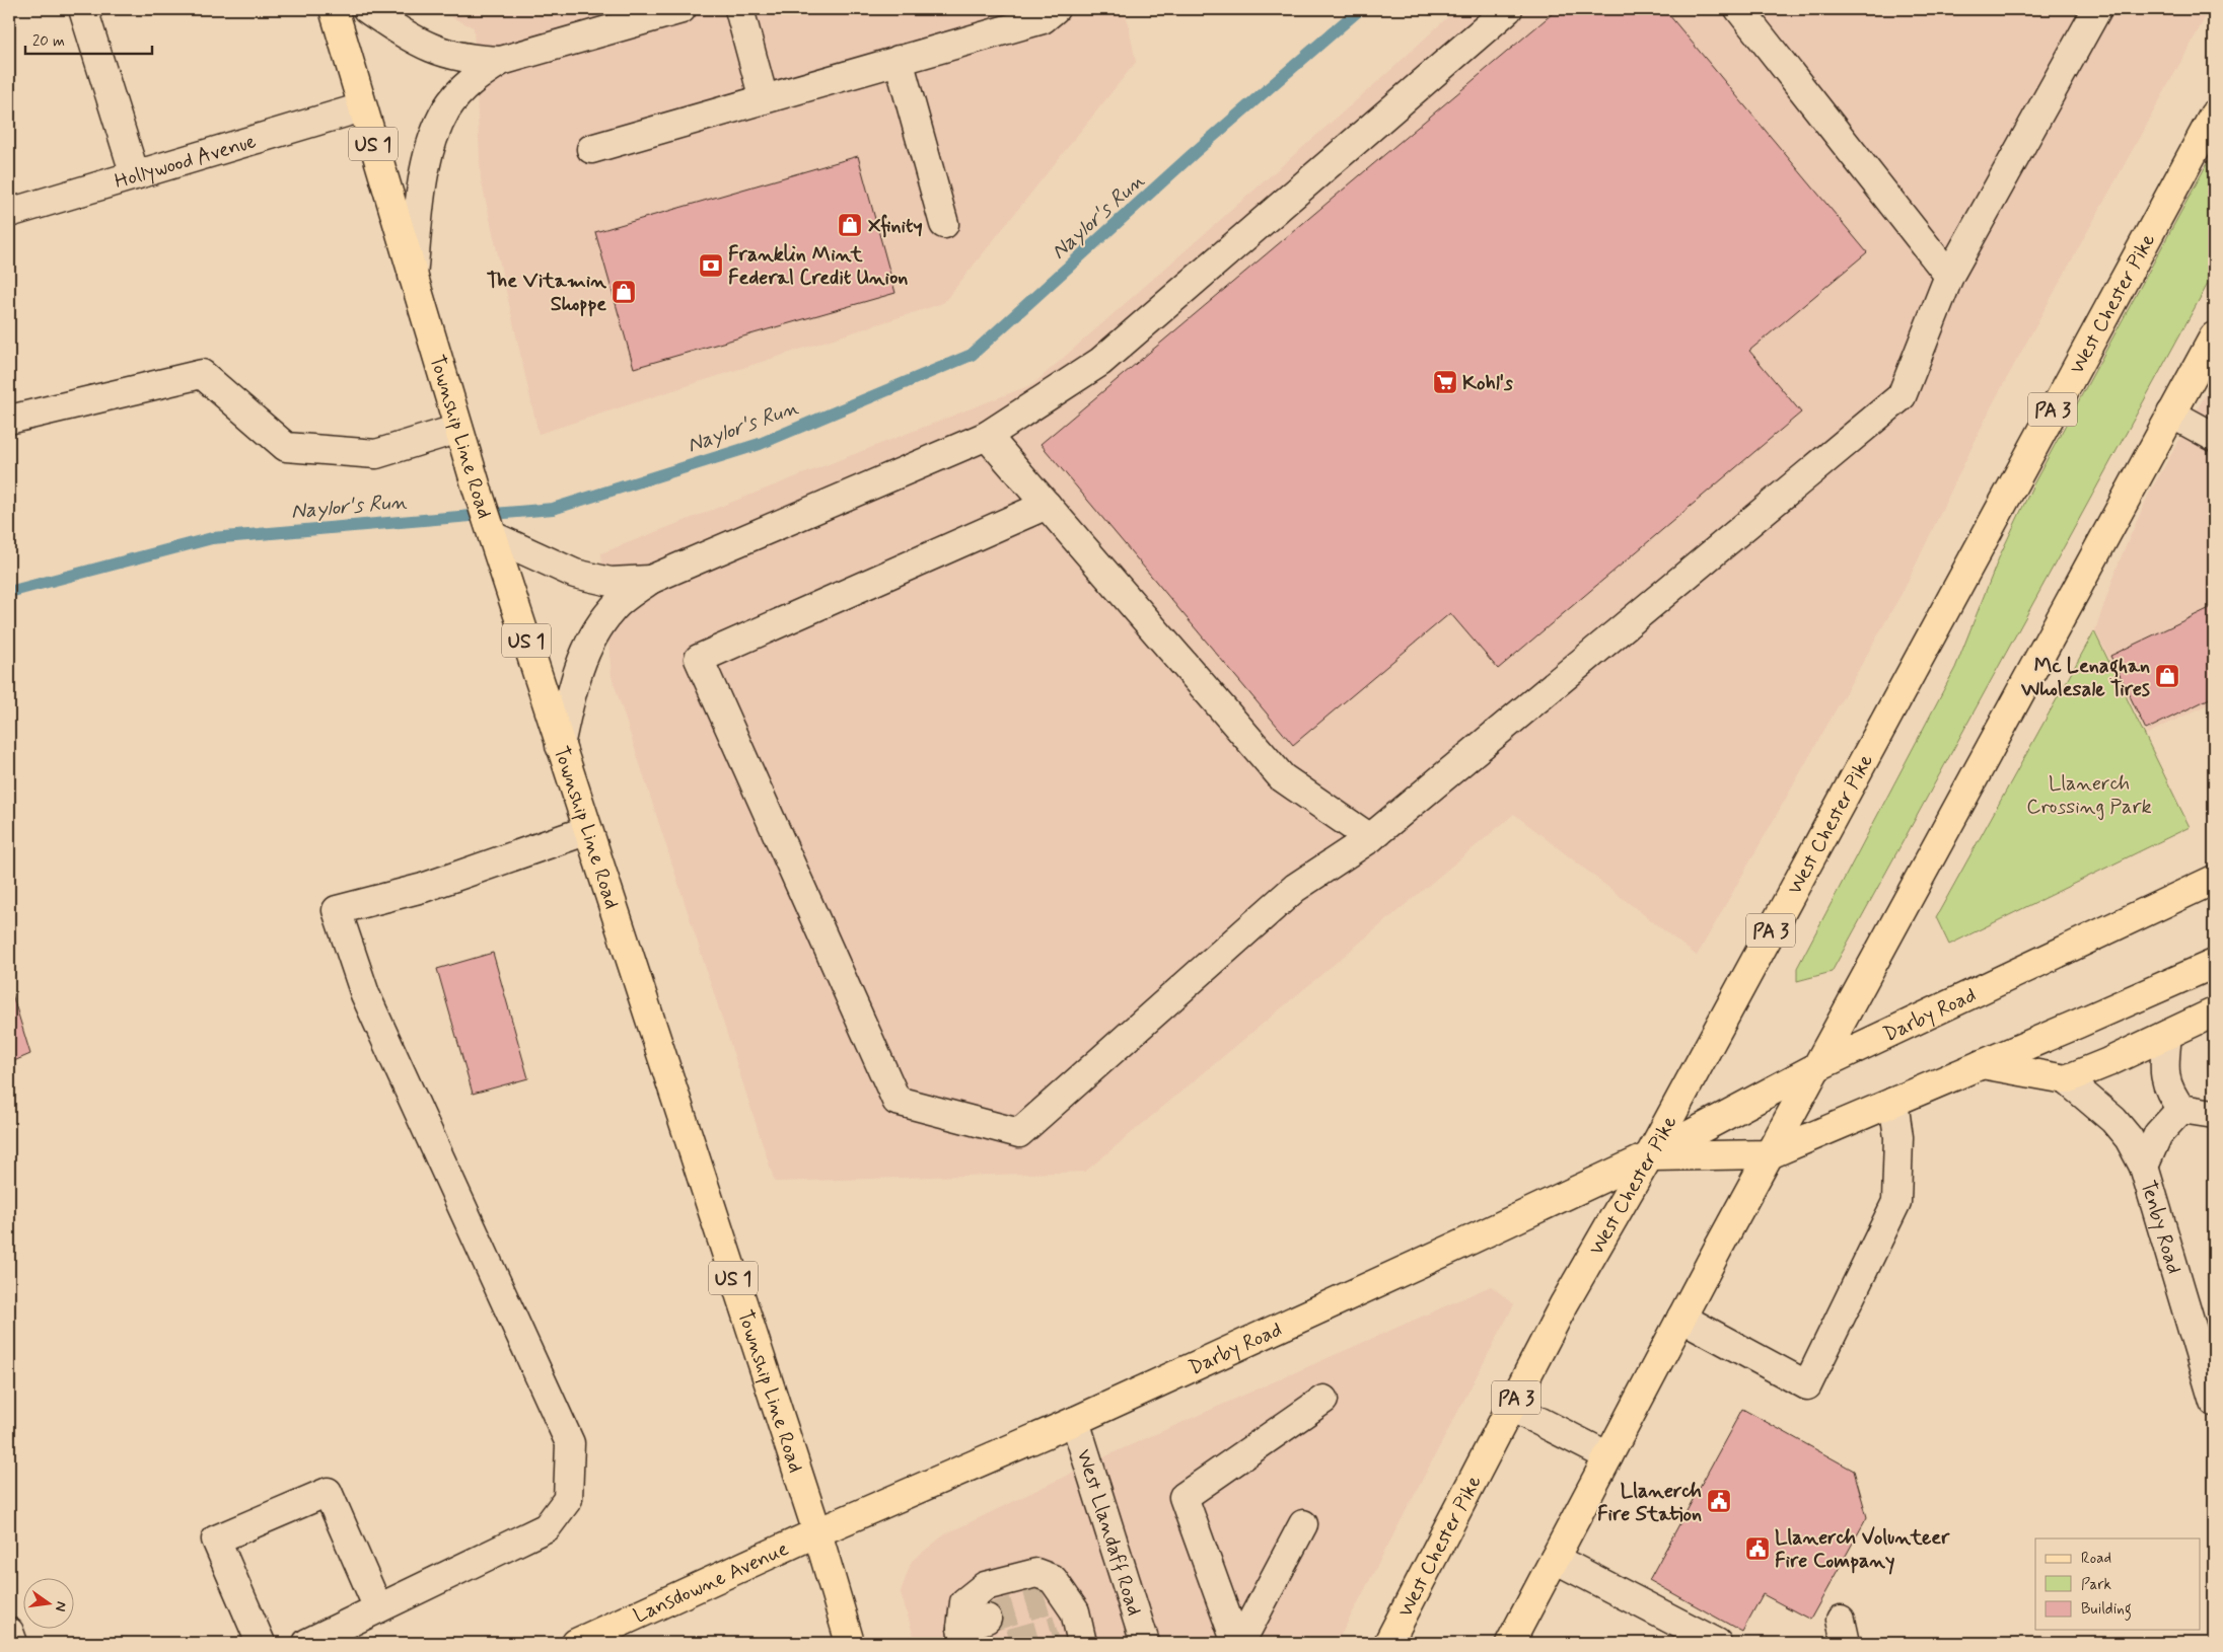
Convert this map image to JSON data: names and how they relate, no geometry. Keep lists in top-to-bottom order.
{
  "streets": {
    "main road": [
      "US 1",
      "West Chester Pike",
      "PA 3",
      "Township Line Road",
      "Darby Road",
      "Lansdowne Avenue"
    ],
    "street": ["Hollywood Avenue", "Tenby Road", "West Llandaff Road"]
  },
  "crossings": [
    ["Hollywood Avenue", "Township Line Road"],
    ["West Chester Pike", "Darby Road"],
    ["Township Line Road", "Darby Road"],
    ["Township Line Road", "Lansdowne Avenue"],
    ["Darby Road", "West Llandaff Road"],
    ["Darby Road", "Lansdowne Avenue"]
  ],
  "water": ["Naylor's Run"],
  "parks": ["Llanerch Crossing Park"],
  "places": {
    "shop": ["Xfinity", "The Vitamin Shoppe", "Mc Lenaghan Wholesale Tires"],
    "bank": ["Franklin Mint Federal Credit Union"],
    "supermarket": ["Kohl's"],
    "public building": ["Llanerch Fire Station", "Llanerch Volunteer Fire Company"]
  },
  "legend": ["Road", "Park", "Building"],
  "scale_bar": "20 m",
  "north": "right"
}
